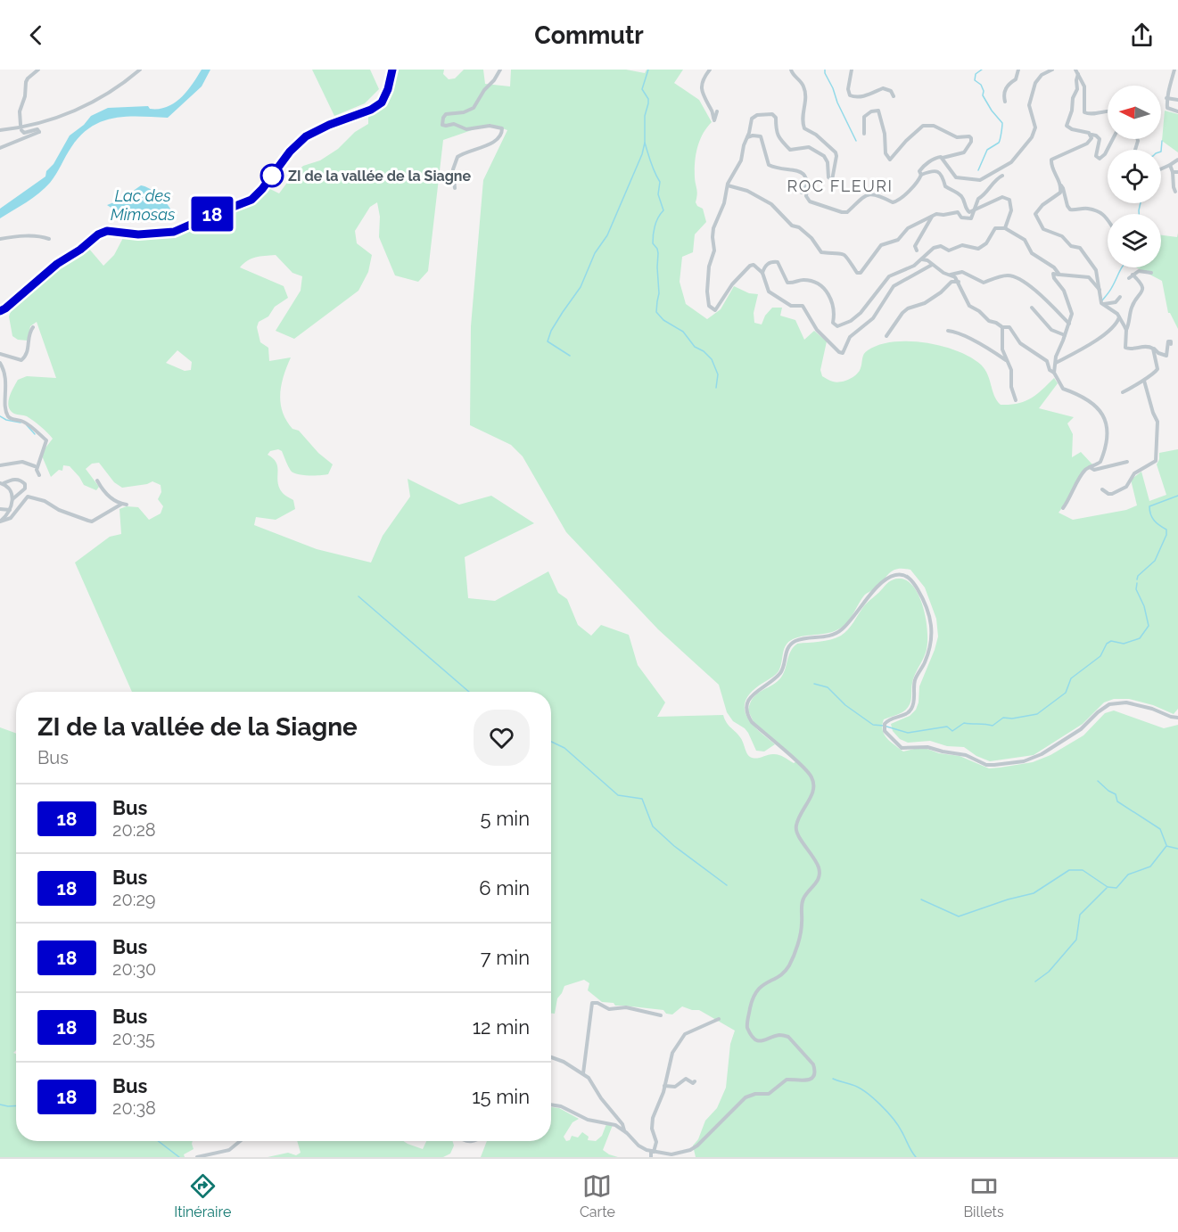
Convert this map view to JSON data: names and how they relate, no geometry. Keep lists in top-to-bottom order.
{
  "districts": ["ROC FLEURI"],
  "water": ["Lac des Mimosas"],
  "places": ["ZI de la vallée de la Siagne"],
  "lines": ["bus line 18"],
  "north": "left",
  "page": {
    "header": "Commutr",
    "on_map": "18",
    "heading": ["ZI de la vallée de la Siagne", "Bus"],
    "list": [
      {
        "mark": "18",
        "name": "Bus",
        "note": "20:28",
        "value": "5 min"
      },
      {
        "mark": "18",
        "name": "Bus",
        "note": "20:29",
        "value": "6 min"
      },
      {
        "mark": "18",
        "name": "Bus",
        "note": "20:30",
        "value": "7 min"
      },
      {
        "mark": "18",
        "name": "Bus",
        "note": "20:35",
        "value": "12 min"
      },
      {
        "mark": "18",
        "name": "Bus",
        "note": "20:38",
        "value": "15 min"
      }
    ],
    "tabs": ["Itinéraire", "Carte", "Billets"]
  }
}
